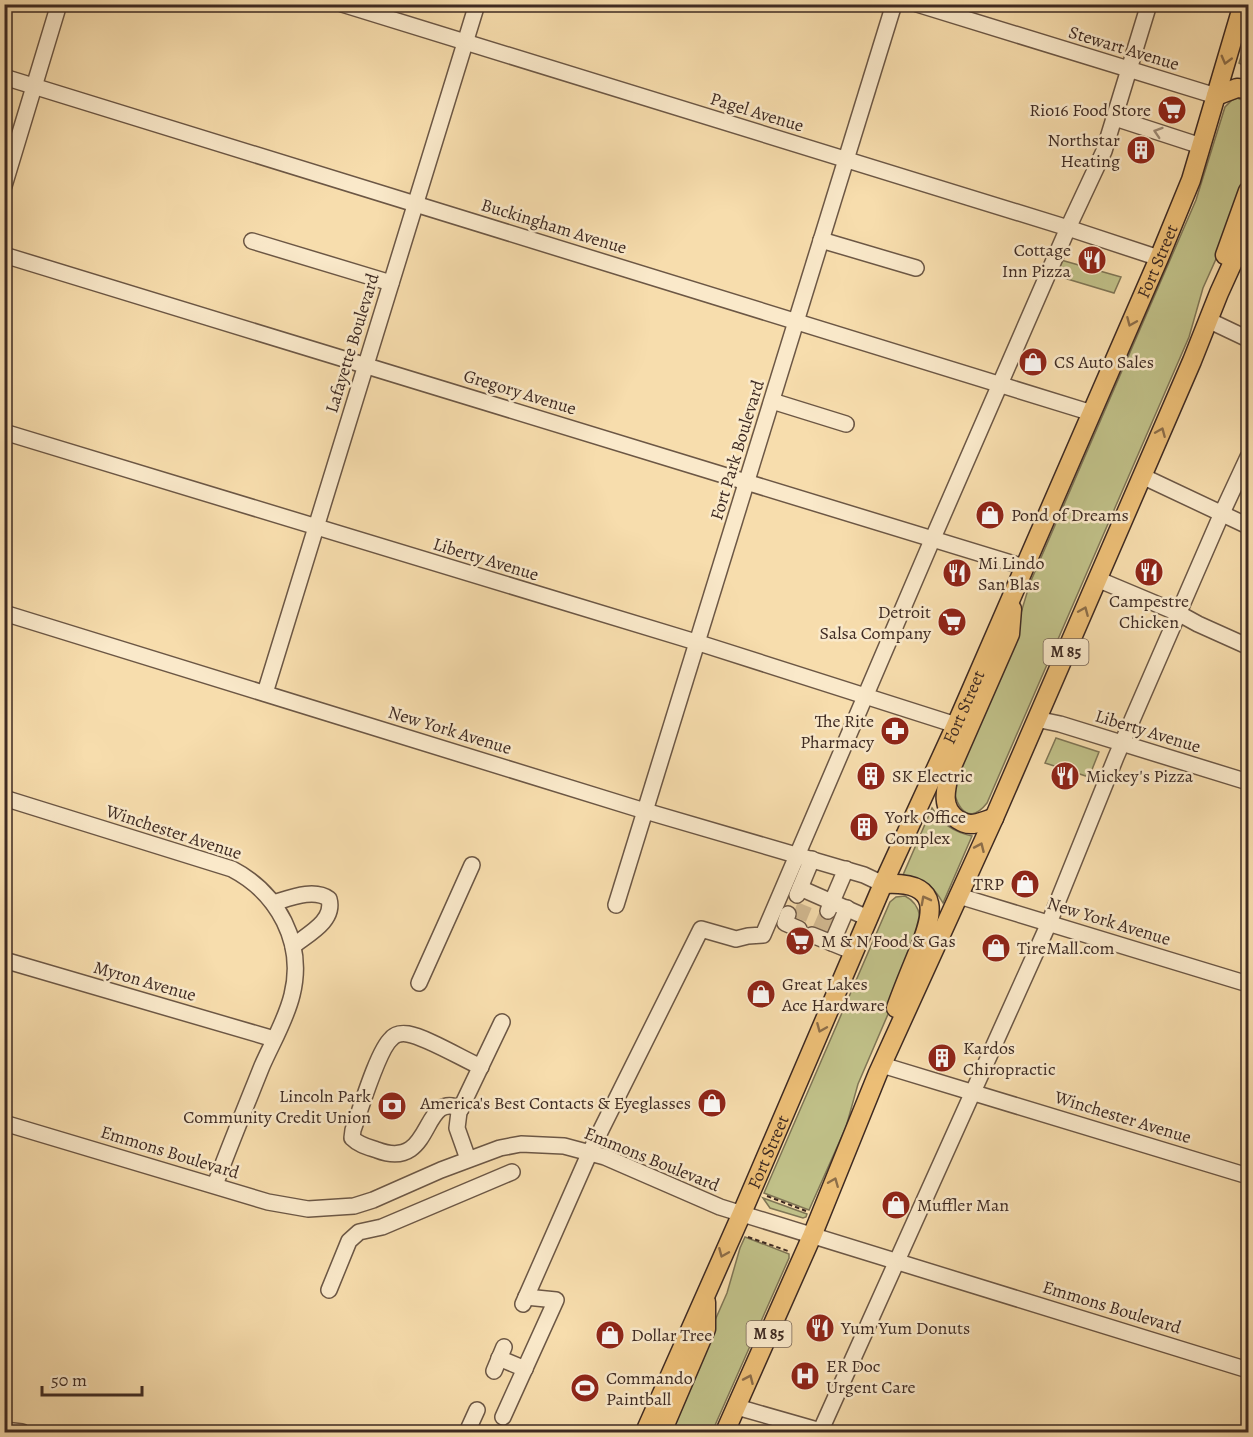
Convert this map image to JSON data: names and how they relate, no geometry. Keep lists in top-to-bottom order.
{
  "streets": {
    "main road": ["Fort Street", "M 85"],
    "street": [
      "Stewart Avenue",
      "Pagel Avenue",
      "Buckingham Avenue",
      "Lafayette Boulevard",
      "Gregory Avenue",
      "Fort Park Boulevard",
      "Liberty Avenue",
      "New York Avenue",
      "Winchester Avenue",
      "Myron Avenue",
      "Emmons Boulevard"
    ]
  },
  "crossings": [
    ["Stewart Avenue", "Fort Street"],
    ["Pagel Avenue", "Fort Street"],
    ["Pagel Avenue", "Lafayette Boulevard"],
    ["Pagel Avenue", "Fort Park Boulevard"],
    ["Buckingham Avenue", "Fort Street"],
    ["Buckingham Avenue", "Lafayette Boulevard"],
    ["Buckingham Avenue", "Fort Park Boulevard"],
    ["Fort Street", "Gregory Avenue"],
    ["Fort Street", "Liberty Avenue"],
    ["Fort Street", "New York Avenue"],
    ["Fort Street", "Emmons Boulevard"],
    ["Lafayette Boulevard", "Gregory Avenue"],
    ["Lafayette Boulevard", "Liberty Avenue"],
    ["Lafayette Boulevard", "New York Avenue"],
    ["Gregory Avenue", "Fort Park Boulevard"],
    ["Fort Park Boulevard", "Liberty Avenue"],
    ["Fort Park Boulevard", "New York Avenue"],
    ["Liberty Avenue", "M 85"],
    ["M 85", "New York Avenue"],
    ["M 85", "Winchester Avenue"],
    ["M 85", "Emmons Boulevard"],
    ["Winchester Avenue", "Myron Avenue"],
    ["Winchester Avenue", "Emmons Boulevard"]
  ],
  "places": {
    "supermarket": ["Rio16 Food Store", "Detroit Salsa Company", "M & N Food & Gas"],
    "building": [
      "Northstar Heating",
      "SK Electric",
      "York Office Complex",
      "Kardos Chiropractic"
    ],
    "restaurant": [
      "Cottage Inn Pizza",
      "Campestre Chicken",
      "Mi Lindo San Blas",
      "Mickey's Pizza",
      "Yum Yum Donuts"
    ],
    "shop": [
      "CS Auto Sales",
      "Pond of Dreams",
      "TRP",
      "TireMall.com",
      "Great Lakes Ace Hardware",
      "America's Best Contacts & Eyeglasses",
      "Muffler Man",
      "Dollar Tree"
    ],
    "pharmacy": ["The Rite Pharmacy"],
    "bank": ["Lincoln Park Community Credit Union"],
    "hospital": ["ER Doc Urgent Care"],
    "sports": ["Commando Paintball"]
  },
  "scale_bar": "50 m"
}
